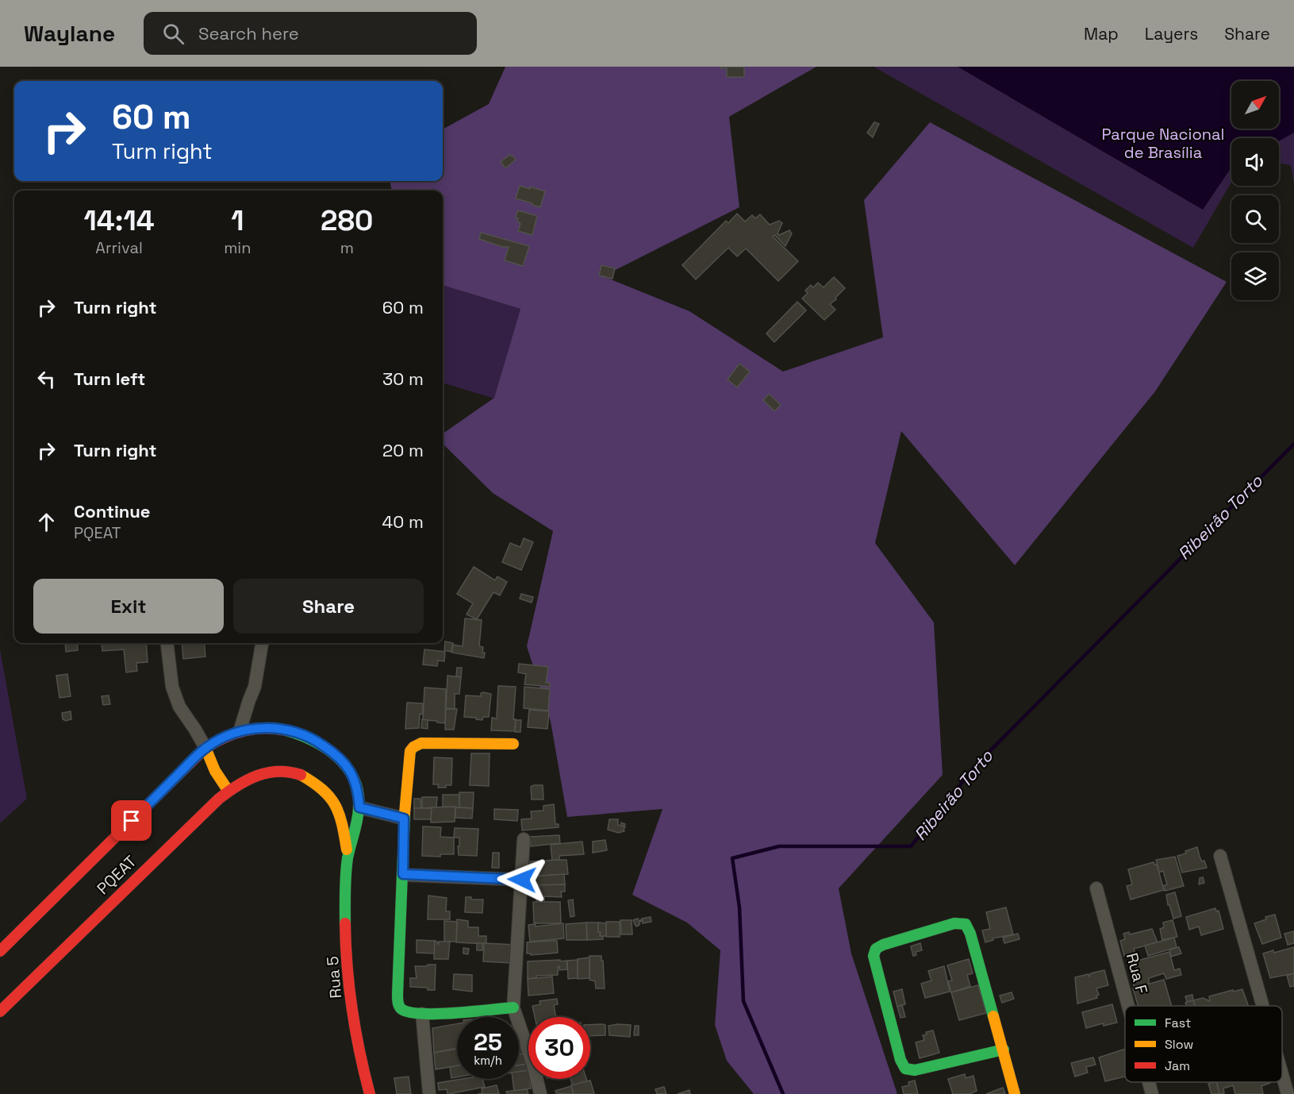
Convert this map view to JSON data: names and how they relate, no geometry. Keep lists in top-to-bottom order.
{
  "streets": {
    "street": ["PQEAT", "Rua F", "Rua 5"]
  },
  "crossings": [
    ["PQEAT", "Rua 5"]
  ],
  "water": ["Ribeirão Torto"],
  "parks": ["Parque Nacional de Brasília"],
  "legend": ["Fast", "Slow", "Jam"],
  "north": "top right",
  "page": {
    "header": "Waylane",
    "search": "Search here",
    "nav": ["Map", "Layers", "Share"],
    "turn": ["60 m", "Turn right"],
    "eta": [
      "14:14",
      "Arrival",
      "1",
      "min",
      "280",
      "m"
    ],
    "list": [
      {
        "name": "Turn right",
        "value": "60 m"
      },
      {
        "name": "Turn left",
        "value": "30 m"
      },
      {
        "name": "Turn right",
        "value": "20 m"
      },
      {
        "name": "Continue",
        "note": "PQEAT",
        "value": "40 m"
      }
    ],
    "buttons": ["Exit", "Share"],
    "speed": "25 km/h",
    "limit": "30"
  }
}
